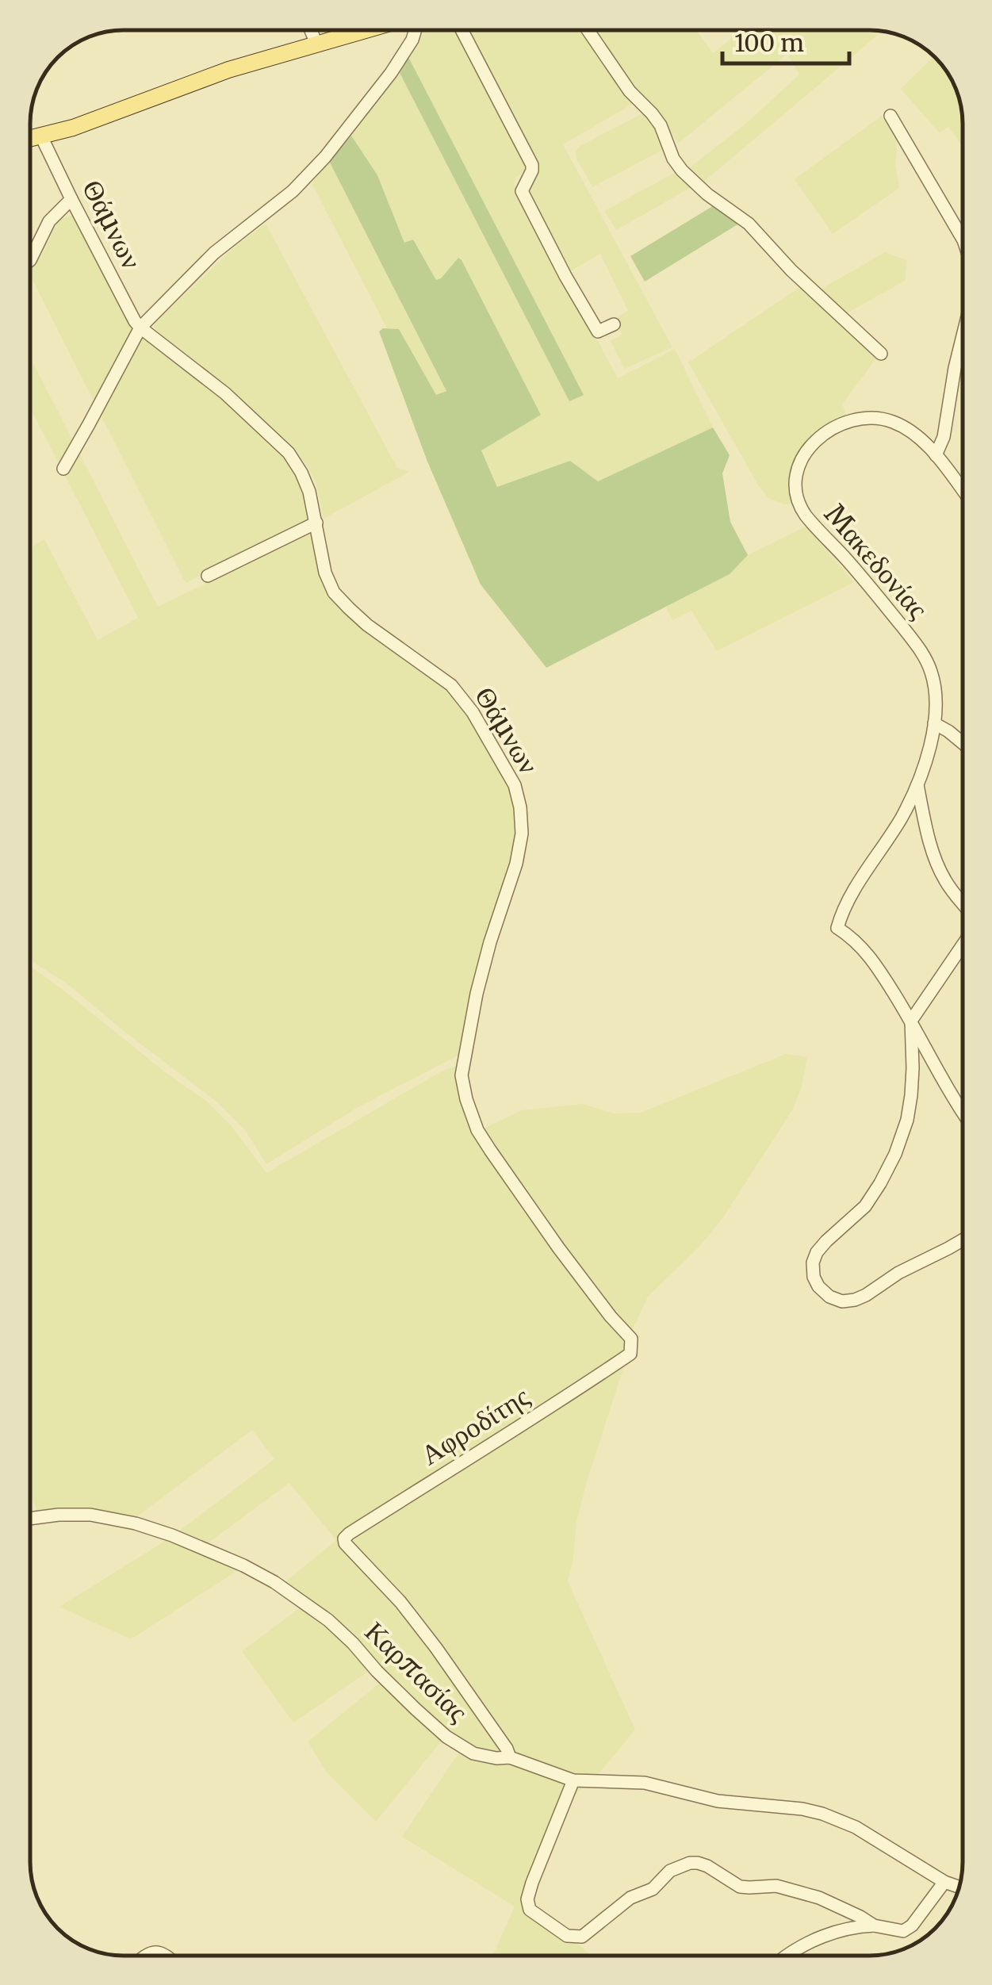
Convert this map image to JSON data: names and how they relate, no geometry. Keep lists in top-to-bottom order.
{
  "streets": {
    "street": [
      "Θάμνων",
      "Μακεδονίας",
      "Αφροδίτης",
      "Καρπασίας"
    ]
  },
  "crossings": [
    ["Θάμνων", "Αφροδίτης"],
    ["Αφροδίτης", "Καρπασίας"]
  ],
  "scale_bar": "100 m"
}
